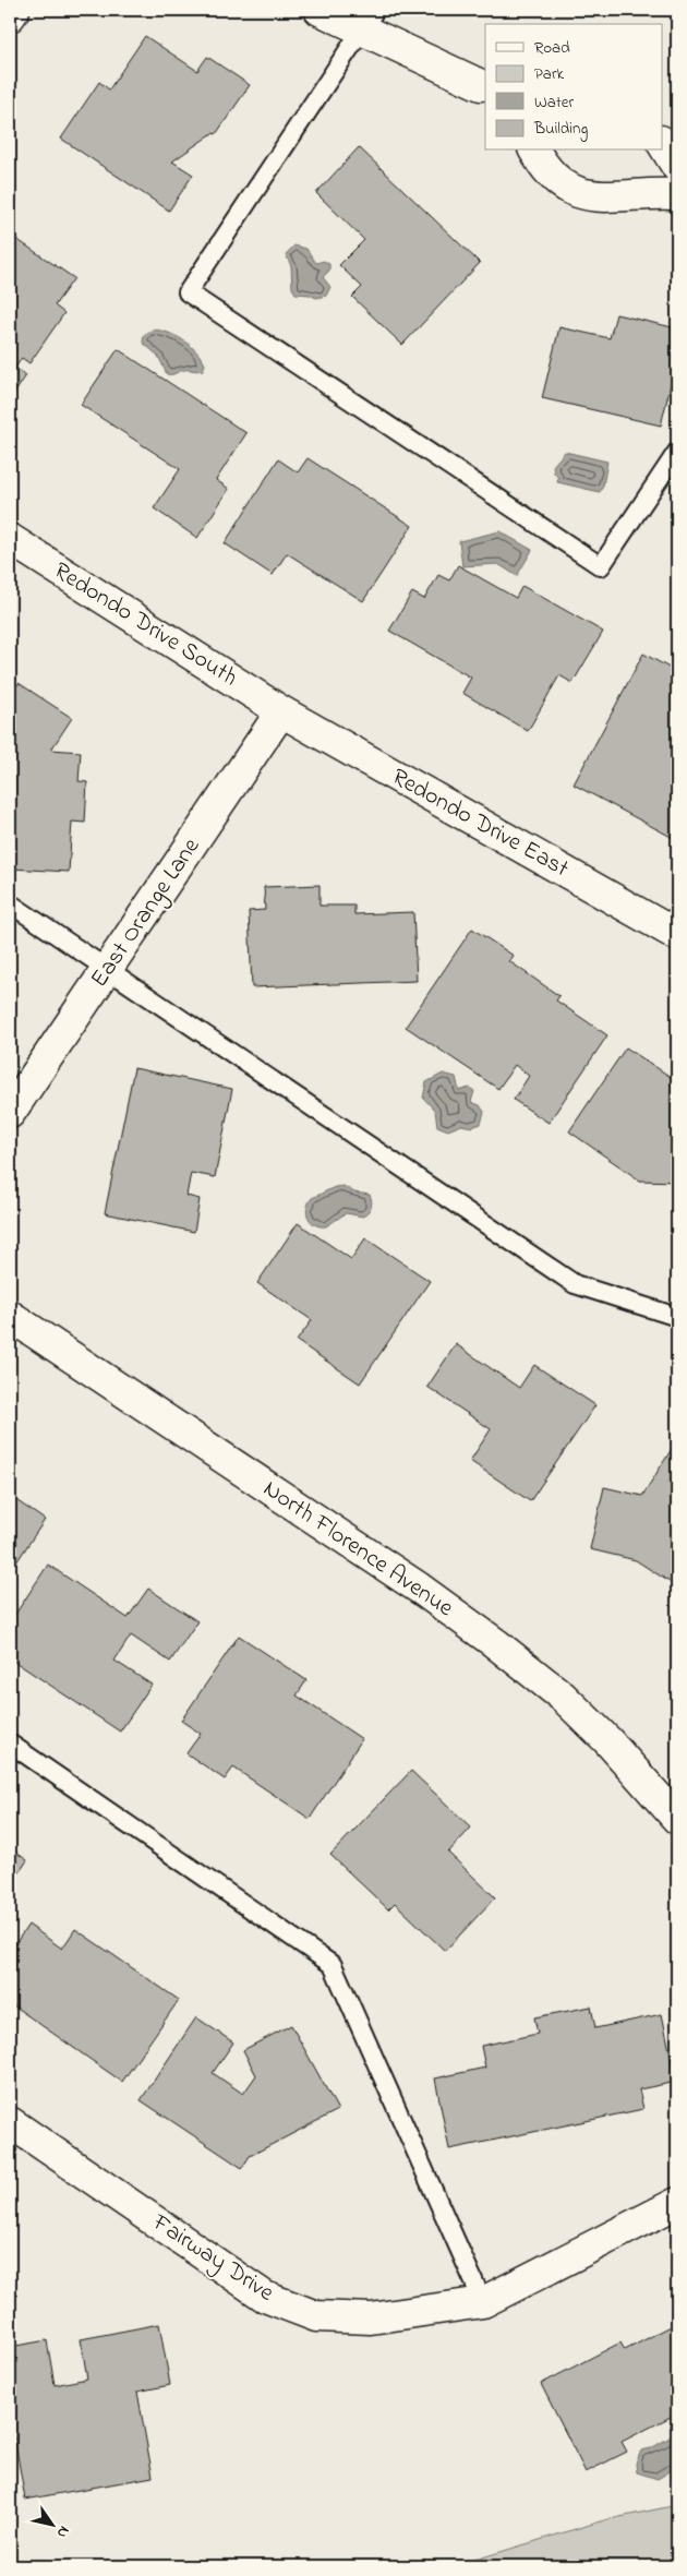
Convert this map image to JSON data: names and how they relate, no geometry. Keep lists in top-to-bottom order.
{
  "streets": {
    "street": [
      "Redondo Drive South",
      "Redondo Drive East",
      "East Orange Lane",
      "North Florence Avenue",
      "Fairway Drive"
    ]
  },
  "crossings": [
    ["Redondo Drive South", "Redondo Drive East"],
    ["Redondo Drive South", "East Orange Lane"],
    ["Redondo Drive East", "East Orange Lane"]
  ],
  "legend": [
    "Road",
    "Park",
    "Water",
    "Building"
  ],
  "north": "bottom right"
}
